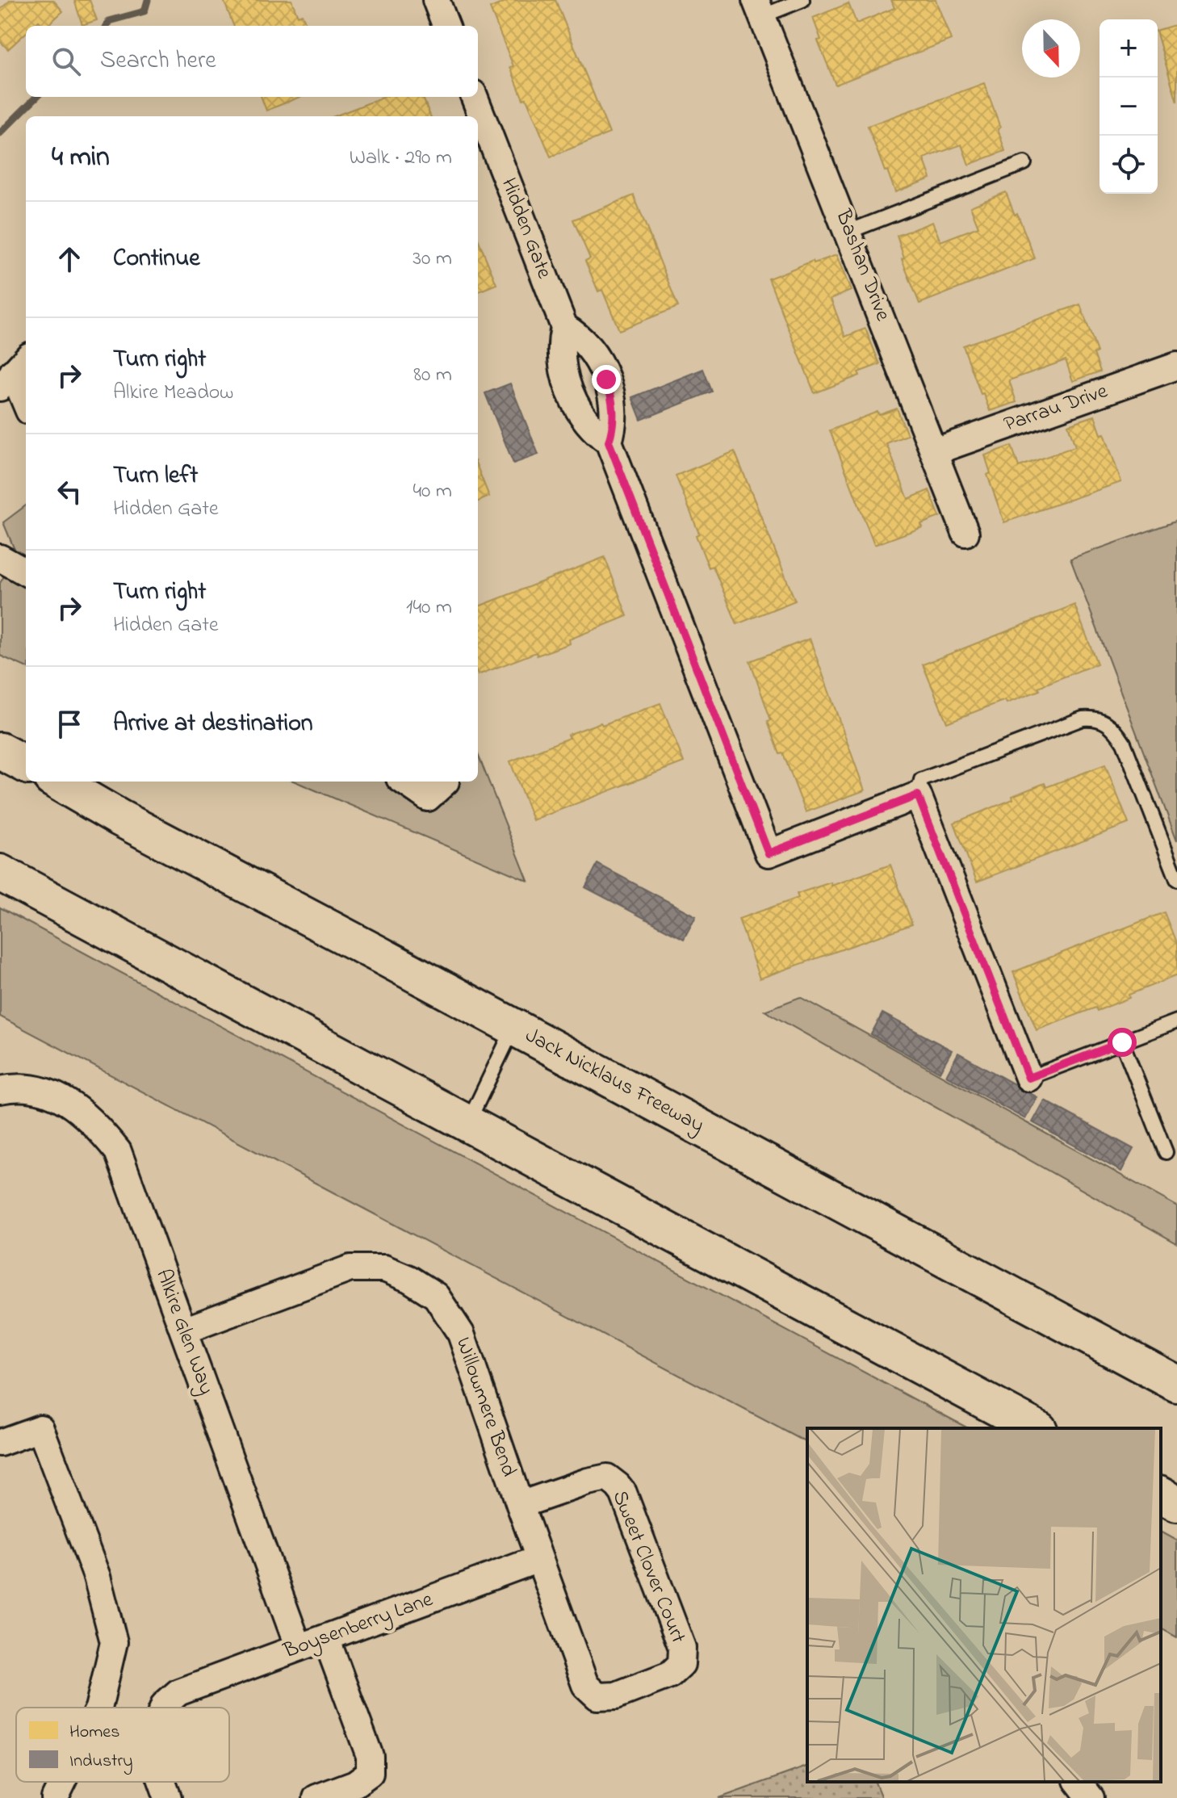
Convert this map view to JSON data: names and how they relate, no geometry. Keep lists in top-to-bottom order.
{
  "streets": {
    "highway": ["Jack Nicklaus Freeway"],
    "street": [
      "Hidden Gate",
      "Bashan Drive",
      "Parrau Drive",
      "Alkire Glen Way",
      "Willowmere Bend",
      "Sweet Clover Court",
      "Boysenberry Lane"
    ]
  },
  "crossings": [
    ["Bashan Drive", "Parrau Drive"],
    ["Alkire Glen Way", "Willowmere Bend"],
    ["Alkire Glen Way", "Boysenberry Lane"],
    ["Willowmere Bend", "Sweet Clover Court"],
    ["Willowmere Bend", "Boysenberry Lane"],
    ["Sweet Clover Court", "Boysenberry Lane"]
  ],
  "legend": ["Homes", "Industry"],
  "north": "bottom",
  "page": {
    "map_buttons": ["+", "−"],
    "search": "Search here",
    "heading": ["4 min", "Walk · 290 m"],
    "list": [
      ["Continue", "30 m"],
      ["Turn right", "Alkire Meadow", "80 m"],
      ["Turn left", "Hidden Gate", "40 m"],
      ["Turn right", "Hidden Gate", "140 m"],
      "Arrive at destination"
    ]
  }
}
